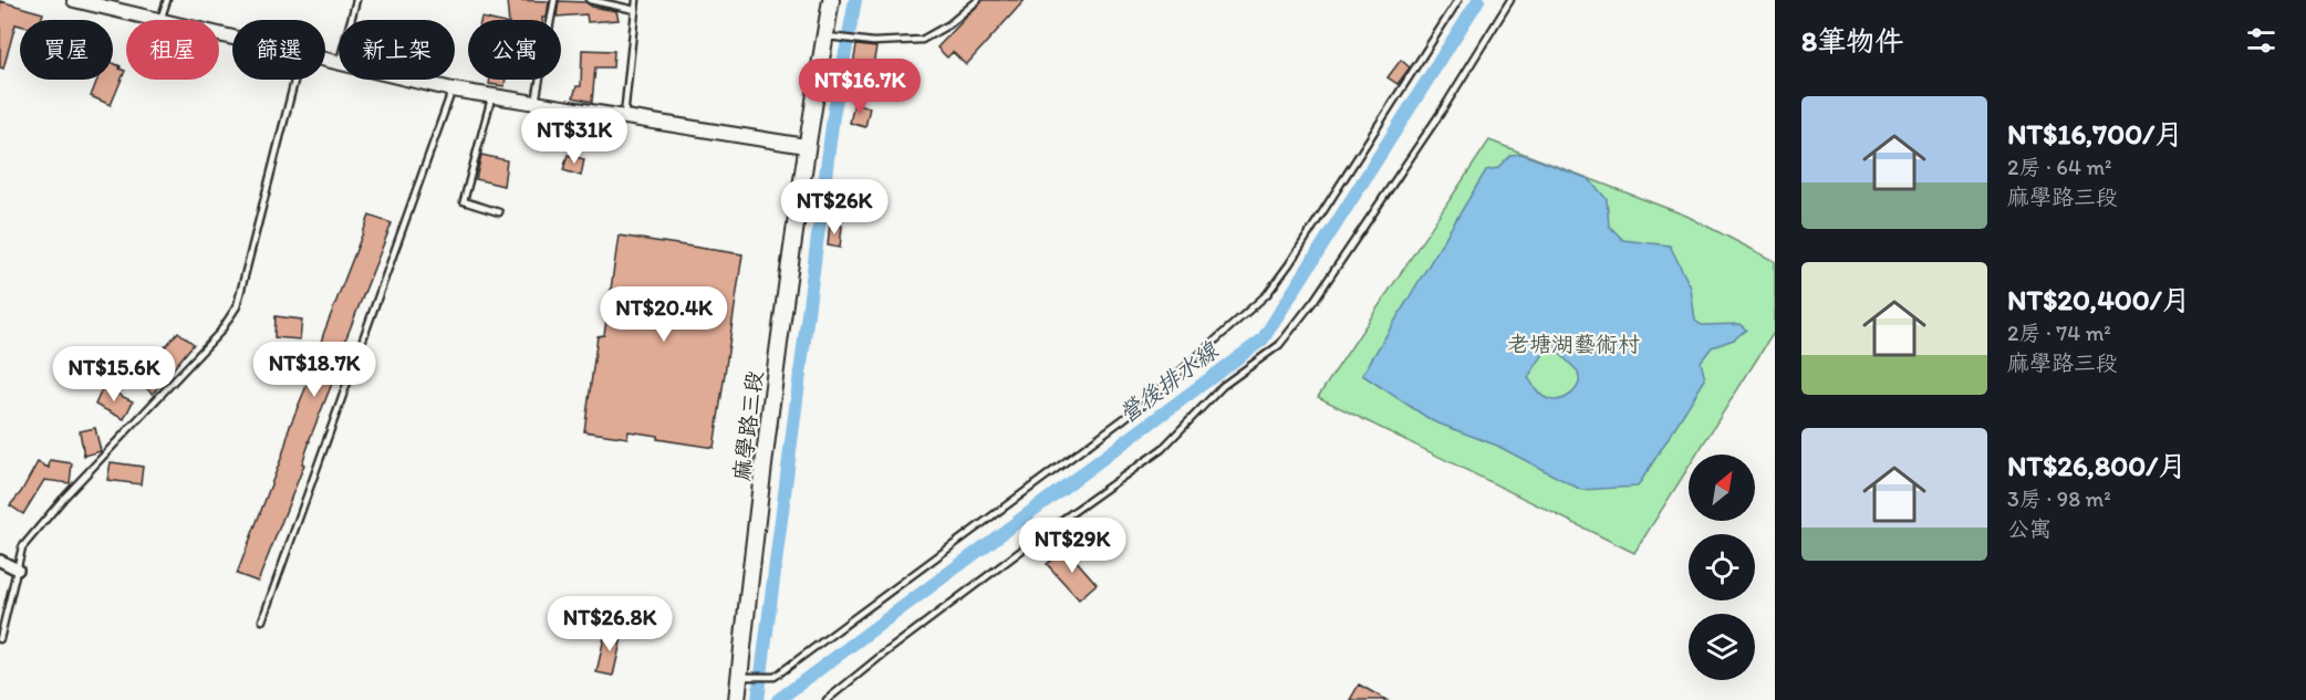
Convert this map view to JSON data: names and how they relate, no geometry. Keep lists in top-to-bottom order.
{
  "streets": {
    "main road": ["麻學路三段"]
  },
  "water": ["營後排水線"],
  "parks": ["老塘湖藝術村"],
  "north": "top right",
  "page": {
    "heading": "8筆物件",
    "chip": [
      "買屋",
      "租屋",
      "篩選",
      "新上架",
      "公寓"
    ],
    "price": [
      "NT$16.7K",
      "NT$31K",
      "NT$26K",
      "NT$20.4K",
      "NT$18.7K",
      "NT$15.6K",
      "NT$29K",
      "NT$26.8K"
    ],
    "list": [
      {
        "name": "NT$16,700/月",
        "note": "2房 · 64 m² · 麻學路三段"
      },
      {
        "name": "NT$20,400/月",
        "note": "2房 · 74 m² · 麻學路三段"
      },
      {
        "name": "NT$26,800/月",
        "note": "3房 · 98 m² · 公寓"
      }
    ]
  }
}
